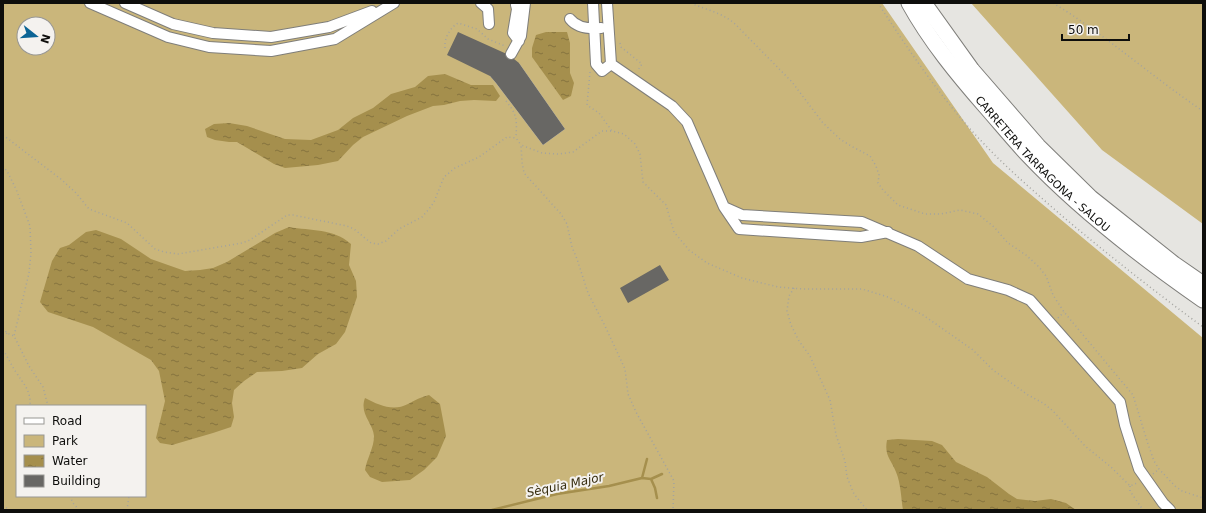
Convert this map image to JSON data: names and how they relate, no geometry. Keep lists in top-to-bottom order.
{
  "streets": {
    "highway": ["CARRETERA TARRAGONA - SALOU"]
  },
  "water": ["Sèquia Major"],
  "legend": [
    "Road",
    "Park",
    "Water",
    "Building"
  ],
  "scale_bar": "50 m",
  "north": "right"
}
